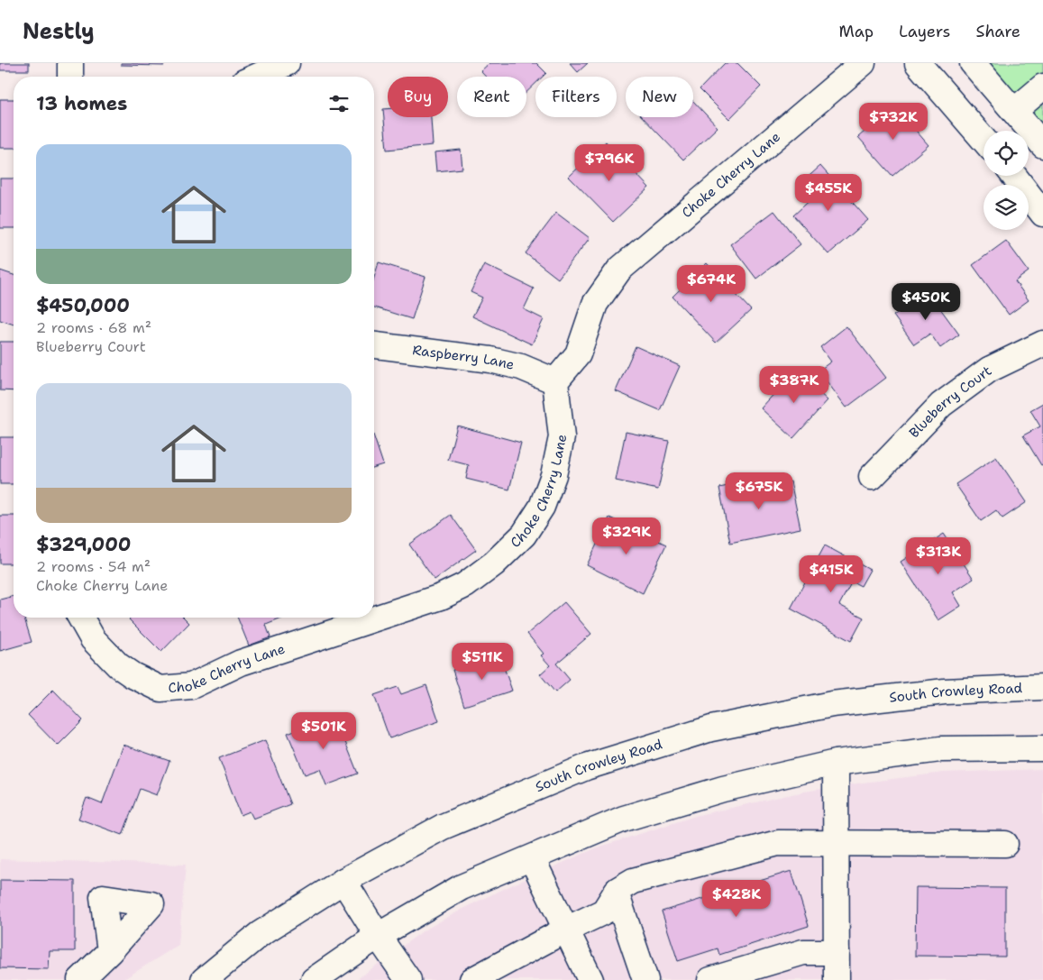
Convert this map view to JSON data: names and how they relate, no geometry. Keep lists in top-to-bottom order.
{
  "streets": {
    "street": [
      "Choke Cherry Lane",
      "Raspberry Lane",
      "Blueberry Court",
      "South Crowley Road"
    ]
  },
  "crossings": [
    ["Choke Cherry Lane", "Raspberry Lane"]
  ],
  "page": {
    "header": "Nestly",
    "nav": ["Map", "Layers", "Share"],
    "chip": [
      "Buy",
      "Rent",
      "Filters",
      "New"
    ],
    "heading": "13 homes",
    "price": [
      "$732K",
      "$796K",
      "$455K",
      "$674K",
      "$450K",
      "$387K",
      "$675K",
      "$329K",
      "$313K",
      "$415K",
      "$511K",
      "$501K",
      "$428K"
    ],
    "list": [
      {
        "name": "$450,000",
        "note": "2 rooms · 68 m² · Blueberry Court"
      },
      {
        "name": "$329,000",
        "note": "2 rooms · 54 m² · Choke Cherry Lane"
      }
    ]
  }
}
